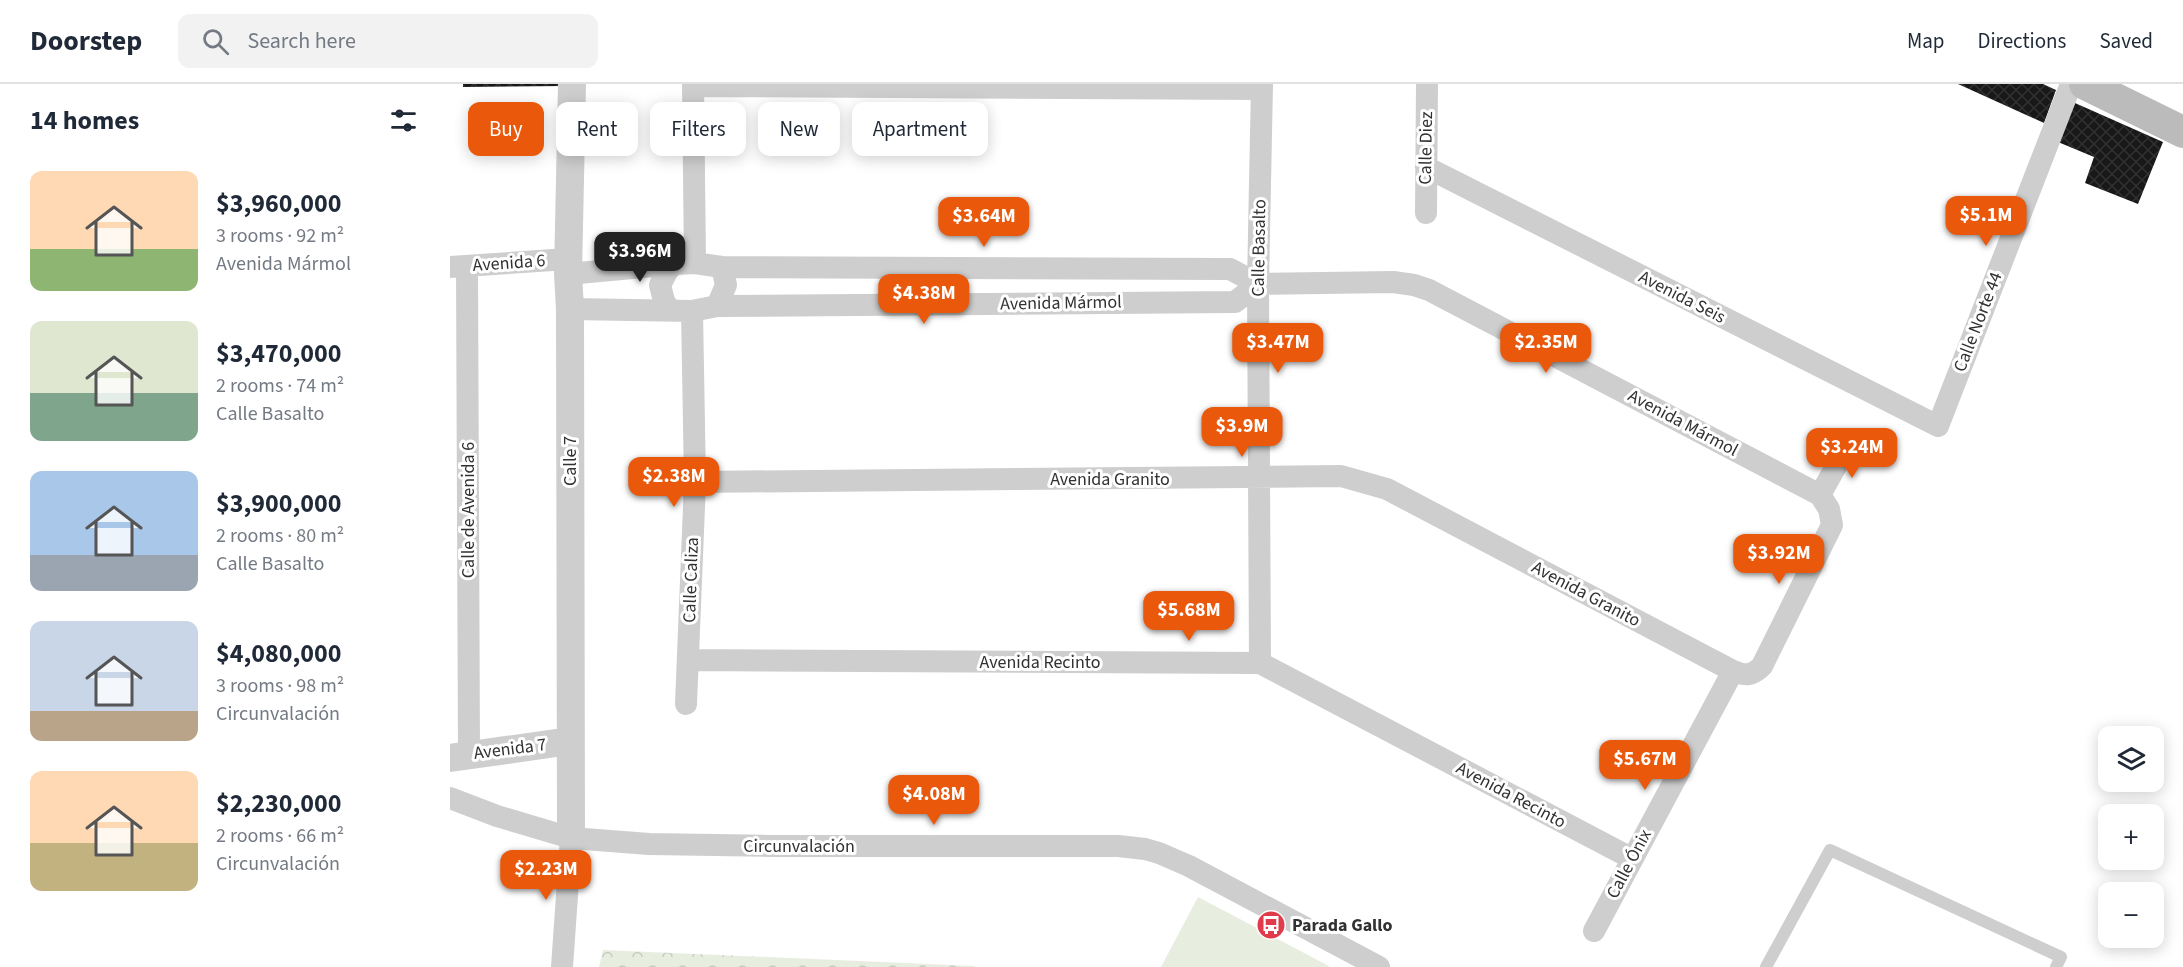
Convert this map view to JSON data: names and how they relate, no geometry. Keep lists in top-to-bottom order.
{
  "streets": {
    "street": [
      "Calle Diez",
      "Calle Basalto",
      "Avenida 6",
      "Avenida Seis",
      "Avenida Mármol",
      "Calle Norte 44",
      "Calle 7",
      "Avenida Granito",
      "Calle de Avenida 6",
      "Calle Caliza",
      "Avenida Recinto",
      "Avenida 7",
      "Circunvalación",
      "Calle Ónix"
    ]
  },
  "crossings": [
    ["Calle Diez", "Avenida Seis"],
    ["Calle Basalto", "Avenida Mármol"],
    ["Calle Basalto", "Avenida Granito"],
    ["Calle Basalto", "Avenida Recinto"],
    ["Avenida 6", "Avenida Mármol"],
    ["Avenida 6", "Calle 7"],
    ["Avenida 6", "Calle de Avenida 6"],
    ["Avenida 6", "Calle Caliza"],
    ["Avenida Seis", "Calle Norte 44"],
    ["Avenida Mármol", "Calle 7"],
    ["Avenida Mármol", "Calle Caliza"],
    ["Calle 7", "Avenida 7"],
    ["Calle 7", "Circunvalación"],
    ["Avenida Granito", "Calle Caliza"],
    ["Avenida Granito", "Calle Ónix"],
    ["Calle de Avenida 6", "Avenida 7"],
    ["Calle Caliza", "Avenida Recinto"],
    ["Avenida Recinto", "Calle Ónix"]
  ],
  "places": {
    "bus stop": ["Parada Gallo"]
  },
  "page": {
    "header": "Doorstep",
    "search": "Search here",
    "nav": ["Map", "Directions", "Saved"],
    "heading": "14 homes",
    "chip": [
      "Buy",
      "Rent",
      "Filters",
      "New",
      "Apartment"
    ],
    "list": [
      {
        "name": "$3,960,000",
        "note": "3 rooms · 92 m² · Avenida Mármol"
      },
      {
        "name": "$3,470,000",
        "note": "2 rooms · 74 m² · Calle Basalto"
      },
      {
        "name": "$3,900,000",
        "note": "2 rooms · 80 m² · Calle Basalto"
      },
      {
        "name": "$4,080,000",
        "note": "3 rooms · 98 m² · Circunvalación"
      },
      {
        "name": "$2,230,000",
        "note": "2 rooms · 66 m² · Circunvalación"
      }
    ],
    "price": [
      "$5.1M",
      "$3.64M",
      "$3.96M",
      "$4.38M",
      "$3.47M",
      "$2.35M",
      "$3.9M",
      "$3.24M",
      "$2.38M",
      "$3.92M",
      "$5.68M",
      "$5.67M",
      "$4.08M",
      "$2.23M"
    ],
    "map_buttons": ["+", "−"]
  }
}
